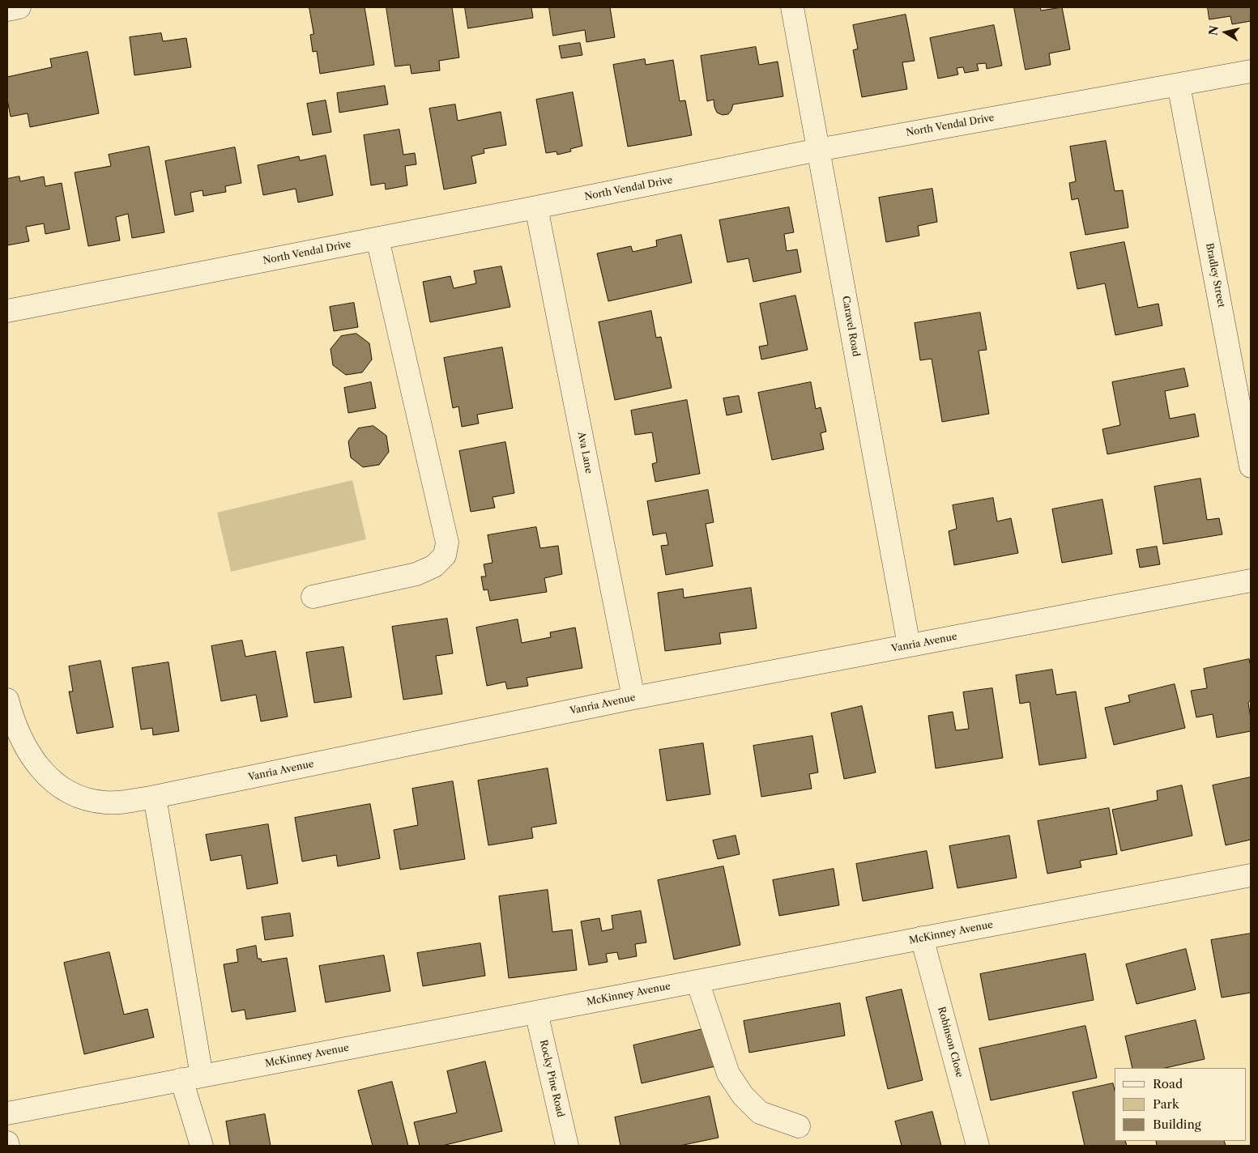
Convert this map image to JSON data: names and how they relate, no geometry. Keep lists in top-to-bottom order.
{
  "streets": {
    "street": [
      "North Vendal Drive",
      "Bradley Street",
      "Caravel Road",
      "Ava Lane",
      "Vanria Avenue",
      "McKinney Avenue",
      "Robinson Close",
      "Rocky Pine Road"
    ]
  },
  "crossings": [
    ["North Vendal Drive", "Bradley Street"],
    ["North Vendal Drive", "Caravel Road"],
    ["North Vendal Drive", "Ava Lane"],
    ["Caravel Road", "Vanria Avenue"],
    ["Ava Lane", "Vanria Avenue"],
    ["McKinney Avenue", "Robinson Close"],
    ["McKinney Avenue", "Rocky Pine Road"]
  ],
  "legend": ["Road", "Park", "Building"],
  "north": "left"
}
